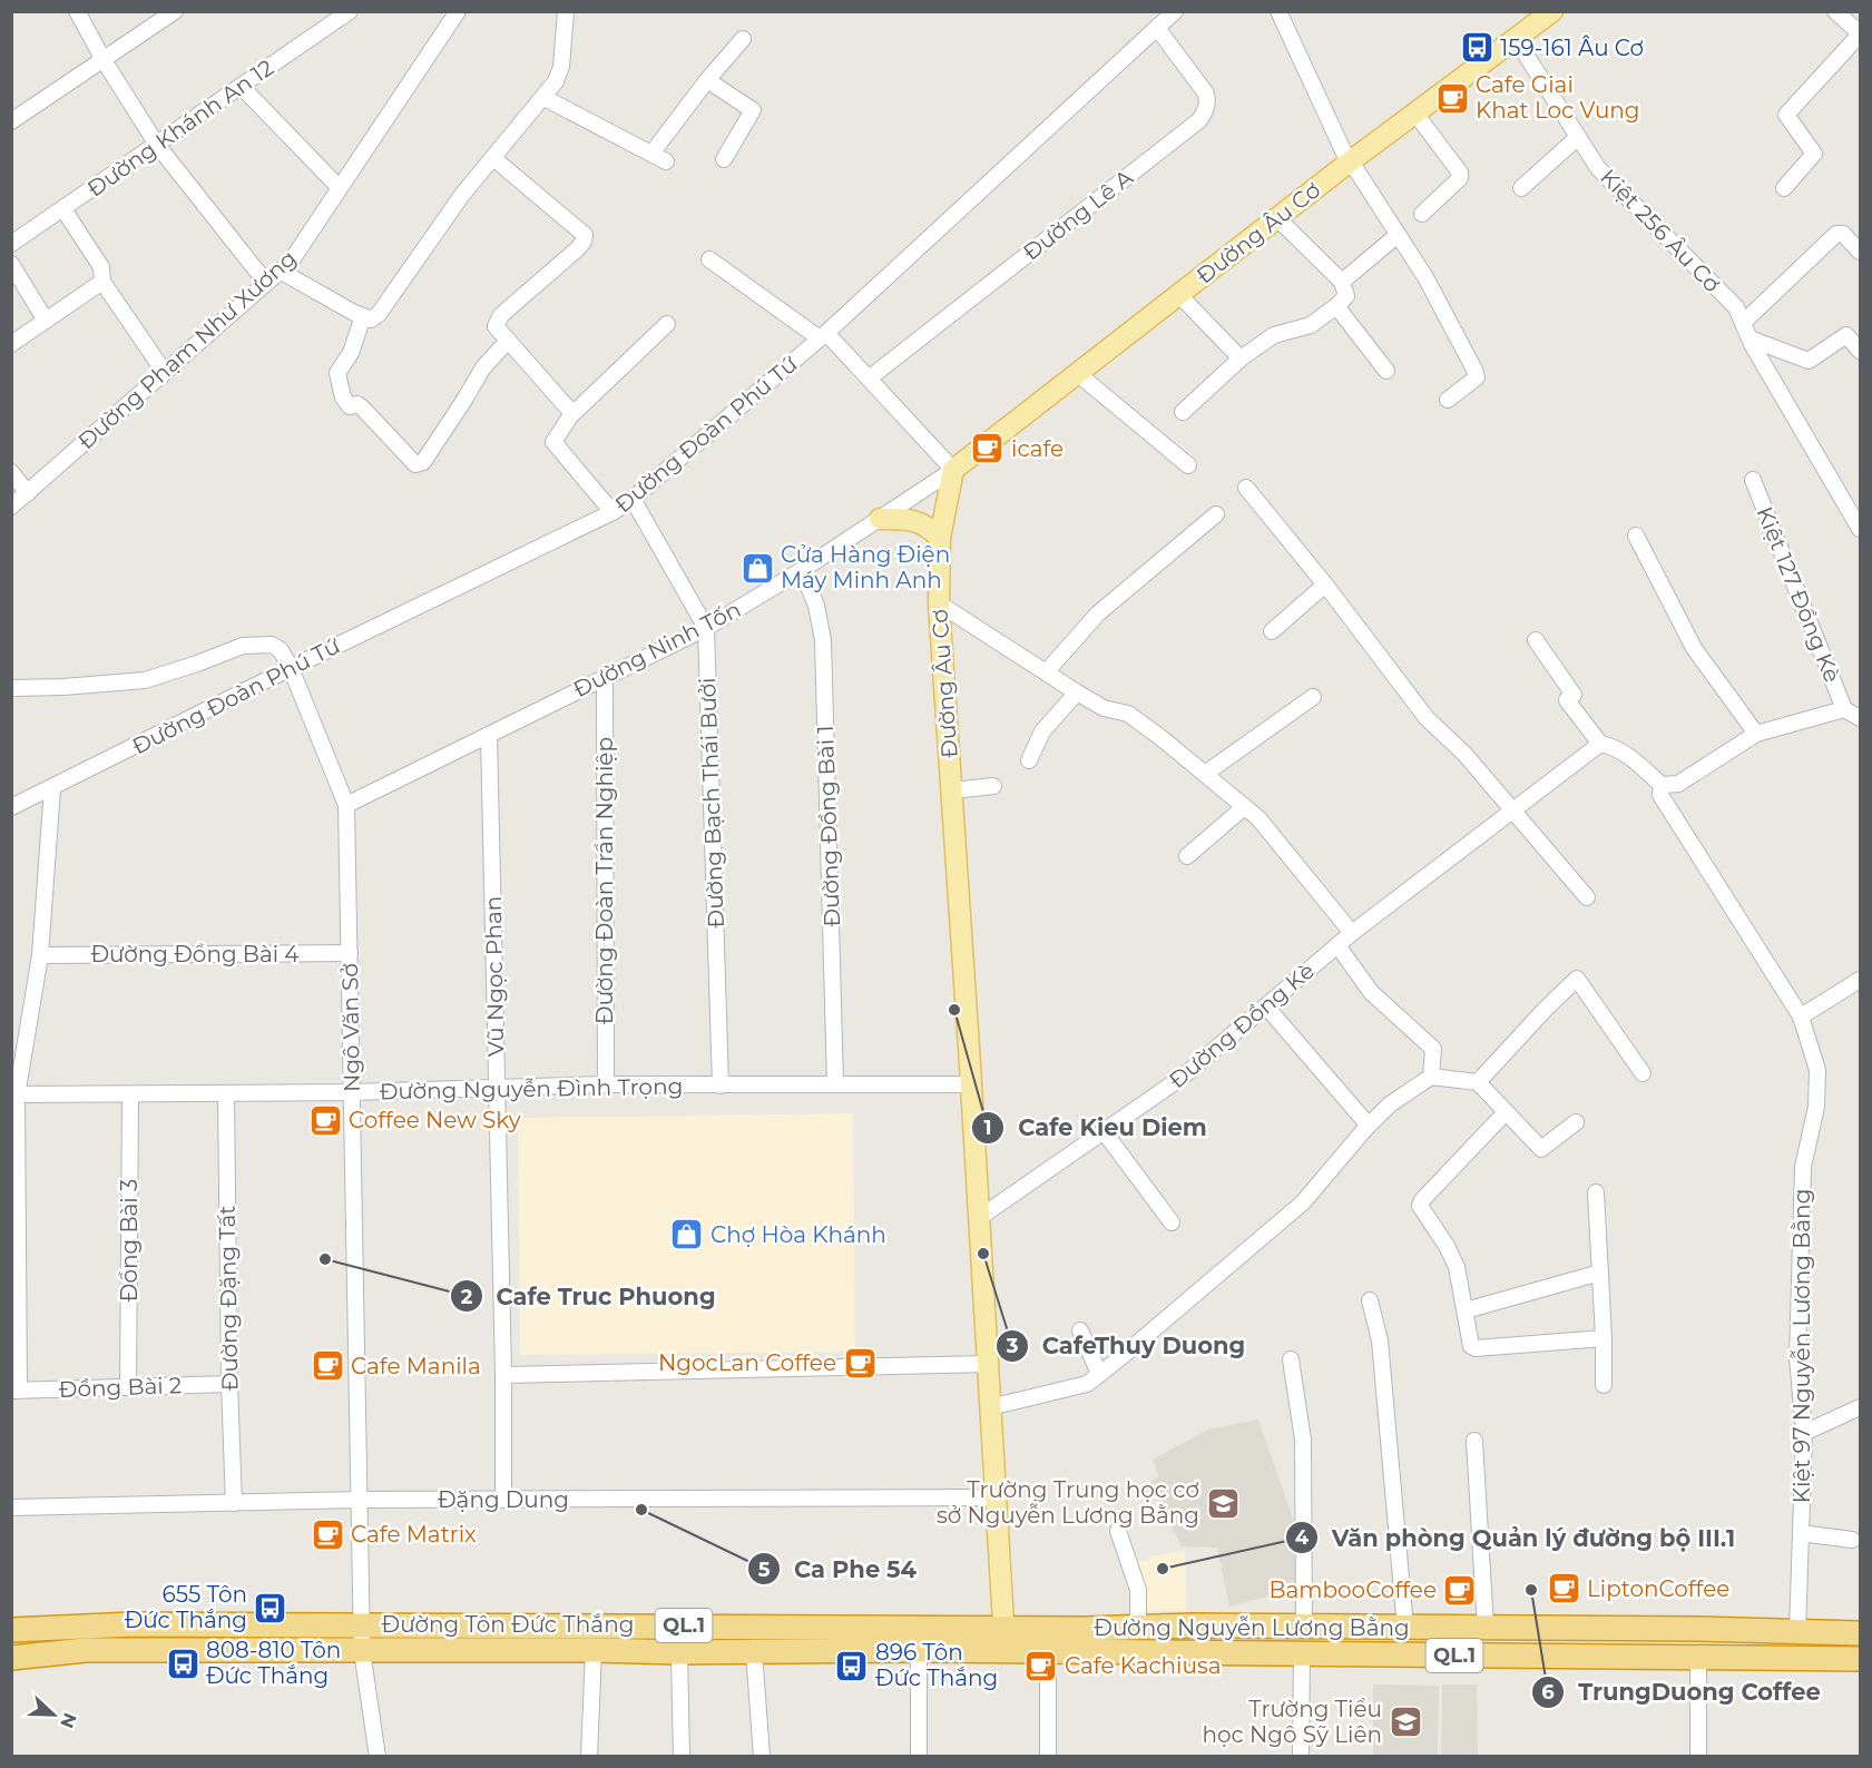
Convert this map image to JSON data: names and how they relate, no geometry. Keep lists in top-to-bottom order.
{
  "streets": {
    "highway": ["Đường Tôn Đức Thắng", "QL.1", "Đường Nguyễn Lương Bằng"],
    "main road": ["Đường Âu Cơ"],
    "street": [
      "Đường Khánh An 12",
      "Đường Lê A",
      "Kiệt 256 Âu Cơ",
      "Đường Phạm Như Xương",
      "Đường Đoàn Phú Tứ",
      "Kiệt 127 Đồng Kè",
      "Đường Ninh Tốn",
      "Đường Bạch Thái Bưởi",
      "Đường Đồng Bài 1",
      "Đường Đoàn Trần Nghiệp",
      "Đường Đồng Bài 4",
      "Vũ Ngọc Phan",
      "Đường Đồng Kè",
      "Ngô Văn Sở",
      "Đường Nguyễn Đình Trọng",
      "Đồng Bài 3",
      "Đường Đặng Tất",
      "Kiệt 97 Nguyễn Lương Bằng",
      "Đồng Bài 2",
      "Đặng Dung"
    ]
  },
  "crossings": [
    ["Đường Lê A", "Đường Đoàn Phú Tứ"],
    ["Kiệt 256 Âu Cơ", "Đường Âu Cơ"],
    ["Đường Âu Cơ", "Đường Ninh Tốn"],
    ["Đường Âu Cơ", "Đường Đồng Kè"],
    ["Đường Âu Cơ", "Đường Nguyễn Đình Trọng"],
    ["Đường Âu Cơ", "Đặng Dung"],
    ["Đường Âu Cơ", "Đường Tôn Đức Thắng"],
    ["Đường Âu Cơ", "Đường Nguyễn Lương Bằng"],
    ["Đường Đoàn Phú Tứ", "Đường Bạch Thái Bưởi"],
    ["Đường Ninh Tốn", "Đường Bạch Thái Bưởi"],
    ["Đường Ninh Tốn", "Đường Đồng Bài 1"],
    ["Đường Ninh Tốn", "Đường Đoàn Trần Nghiệp"],
    ["Đường Ninh Tốn", "Vũ Ngọc Phan"],
    ["Đường Ninh Tốn", "Ngô Văn Sở"],
    ["Đường Bạch Thái Bưởi", "Đường Nguyễn Đình Trọng"],
    ["Đường Đồng Bài 1", "Đường Nguyễn Đình Trọng"],
    ["Đường Đoàn Trần Nghiệp", "Đường Nguyễn Đình Trọng"],
    ["Đường Đồng Bài 4", "Ngô Văn Sở"],
    ["Vũ Ngọc Phan", "Đường Nguyễn Đình Trọng"],
    ["Vũ Ngọc Phan", "Đặng Dung"],
    ["Ngô Văn Sở", "Đường Nguyễn Đình Trọng"],
    ["Ngô Văn Sở", "Đặng Dung"],
    ["Ngô Văn Sở", "Đường Tôn Đức Thắng"],
    ["Đường Nguyễn Đình Trọng", "Đồng Bài 3"],
    ["Đường Nguyễn Đình Trọng", "Đường Đặng Tất"],
    ["Đồng Bài 3", "Đồng Bài 2"],
    ["Đường Đặng Tất", "Đồng Bài 2"],
    ["Đường Đặng Tất", "Đặng Dung"],
    ["Kiệt 97 Nguyễn Lương Bằng", "Đường Nguyễn Lương Bằng"],
    ["Đường Tôn Đức Thắng", "Đường Nguyễn Lương Bằng"]
  ],
  "places": {
    "bus stop": [
      "159-161 Âu Cơ",
      "655 Tôn Đức Thắng",
      "808-810 Tôn Đức Thắng",
      "896 Tôn Đức Thắng"
    ],
    "cafe": [
      "Cafe Giai Khat Loc Vung",
      "icafe",
      "Coffee New Sky",
      "NgocLan Coffee",
      "Cafe Manila",
      "Cafe Matrix",
      "LiptonCoffee",
      "BambooCoffee",
      "Cafe Kachiusa"
    ],
    "shop": ["Cửa Hàng Điện Máy Minh Anh", "Chợ Hòa Khánh"],
    "other": [
      "Cafe Kieu Diem",
      "CafeThuy Duong",
      "Cafe Truc Phuong",
      "Ca Phe 54",
      "Văn phòng Quản lý đường bộ III.1",
      "TrungDuong Coffee"
    ],
    "school or university": ["Trường Trung học cơ sở Nguyễn Lương Bằng", "Trường Tiểu học Ngô Sỹ Liên"]
  },
  "north": "right"
}
